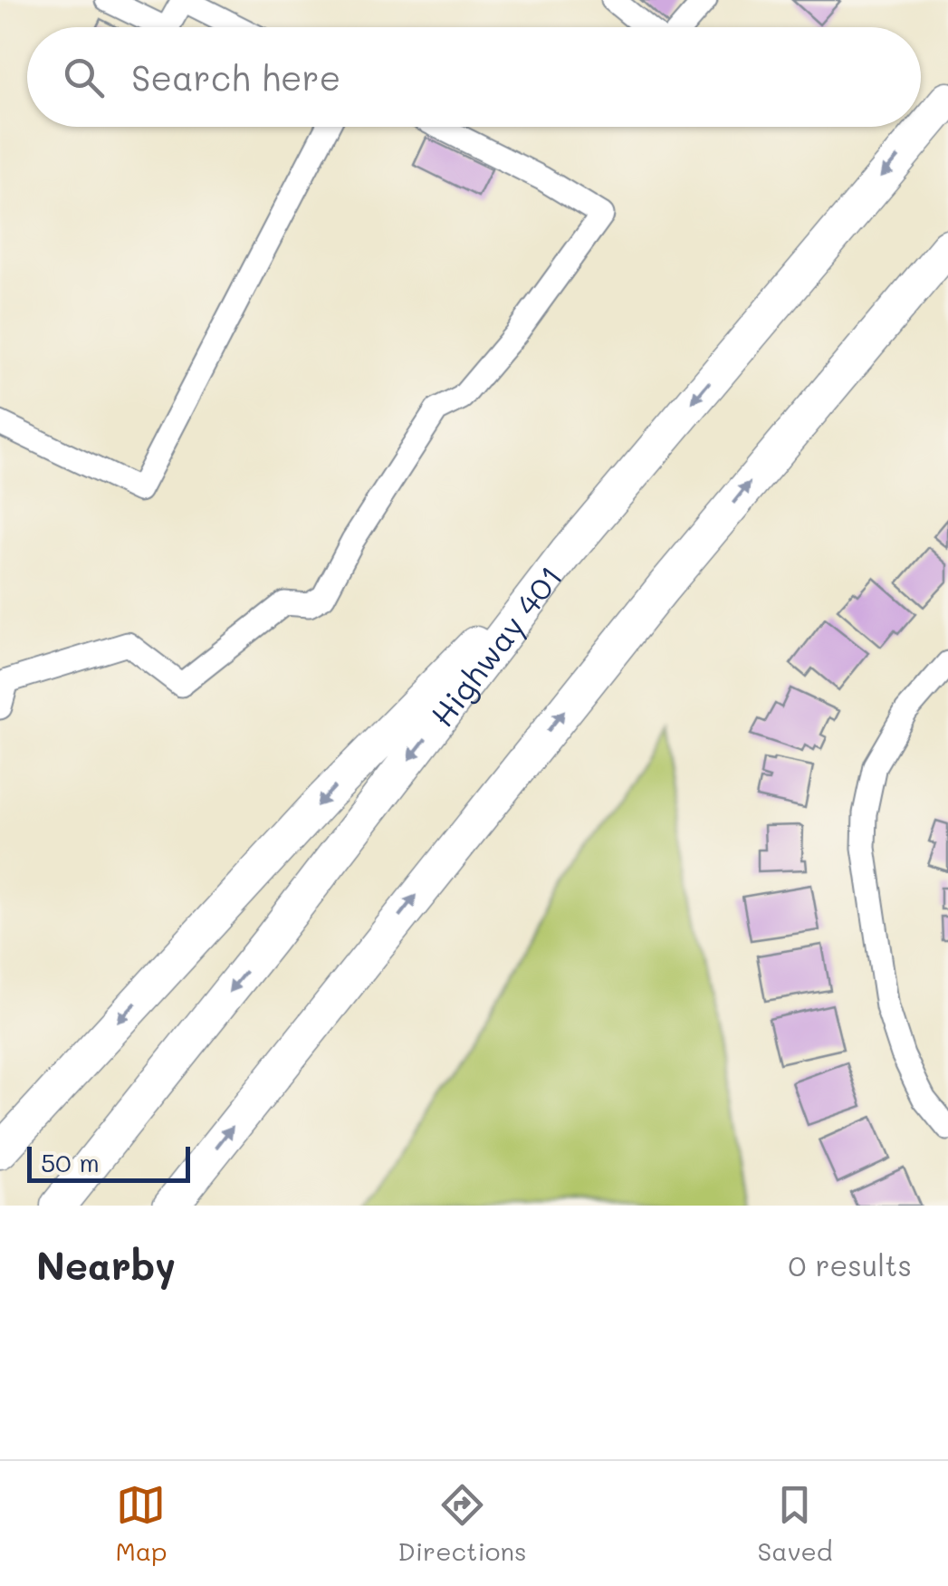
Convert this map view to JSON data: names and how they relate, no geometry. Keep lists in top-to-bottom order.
{
  "streets": {
    "highway": ["Highway 401"]
  },
  "scale_bar": "50 m",
  "page": {
    "search": "Search here",
    "scale": "50 m",
    "heading": ["Nearby", "0 results"],
    "nav": ["Map", "Directions", "Saved"]
  }
}
